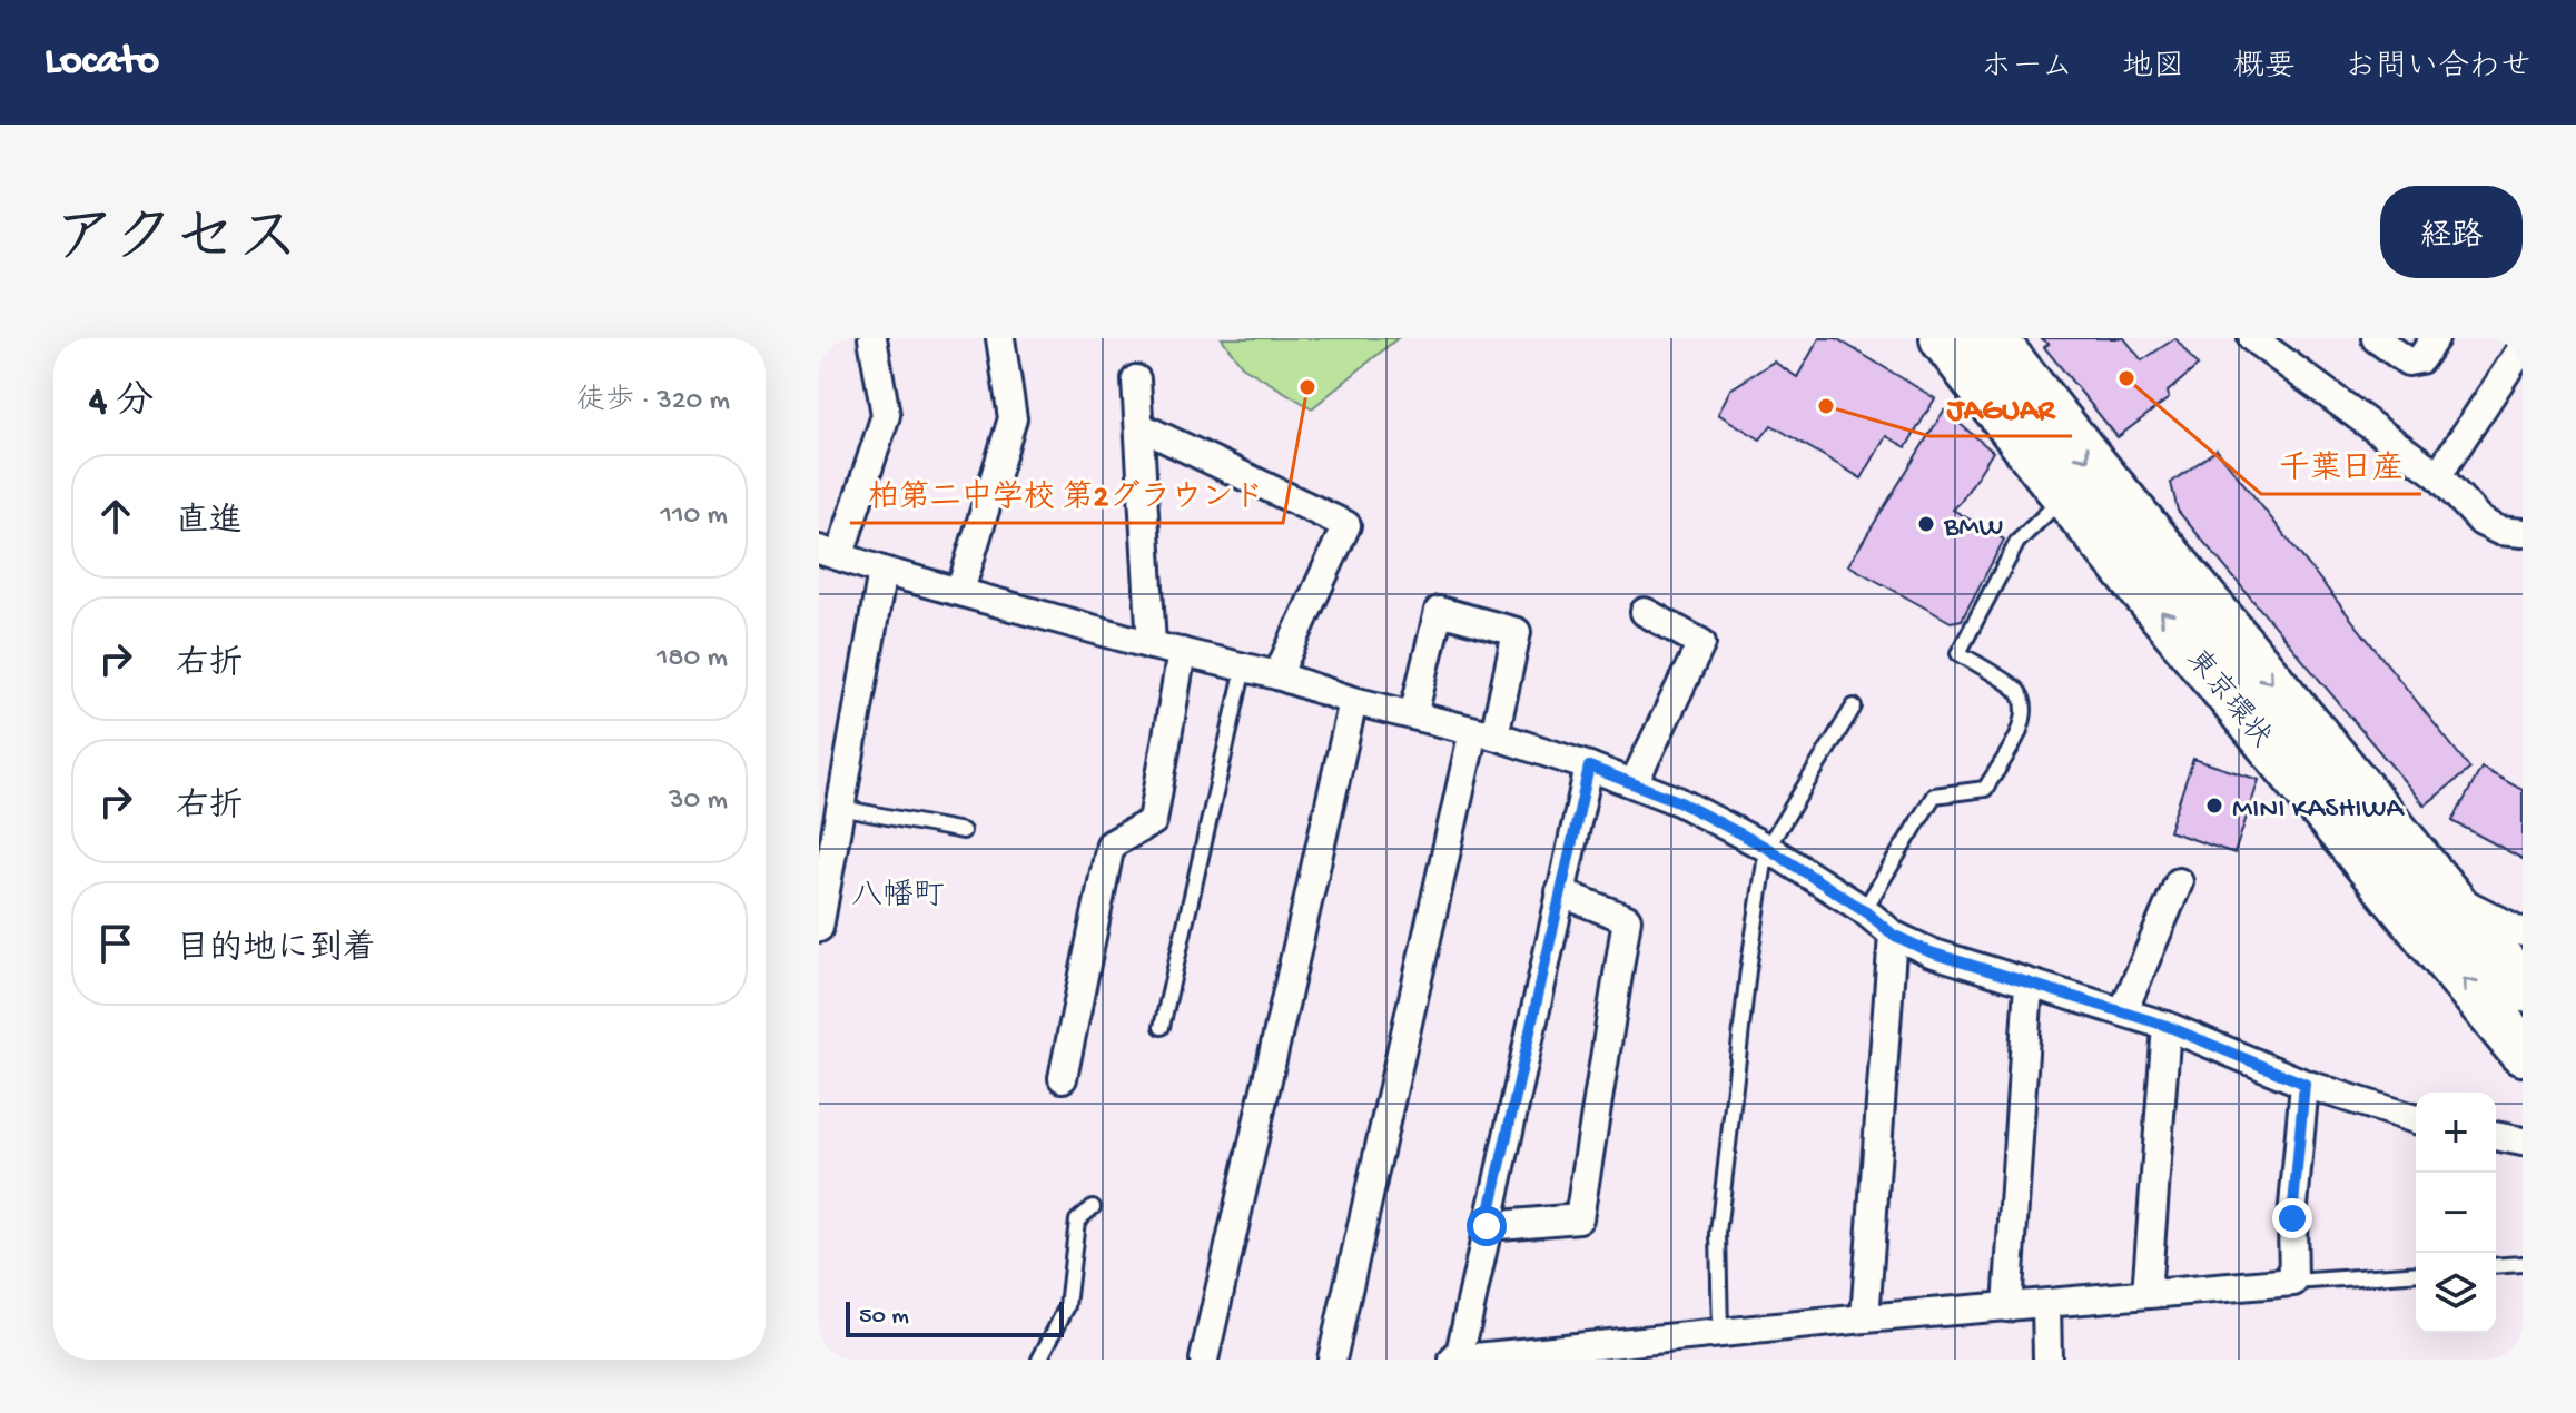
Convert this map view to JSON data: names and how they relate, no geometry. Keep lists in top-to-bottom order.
{
  "streets": {
    "highway": ["東京環状"]
  },
  "districts": ["八幡町"],
  "places": [
    "千葉日産",
    "柏第二中学校 第2グラウンド",
    "JAGUAR",
    "BMW",
    "MINI KASHIWA"
  ],
  "scale_bar": "50 m",
  "page": {
    "header": "Locato",
    "nav": [
      "ホーム",
      "地図",
      "概要",
      "お問い合わせ"
    ],
    "title": "アクセス",
    "buttons": "経路",
    "heading": ["4 分", "徒歩 · 320 m"],
    "list": [
      ["直進", "110 m"],
      ["右折", "180 m"],
      ["右折", "30 m"],
      "目的地に到着"
    ],
    "map_buttons": ["+", "−"],
    "scale": "50 m"
  }
}
